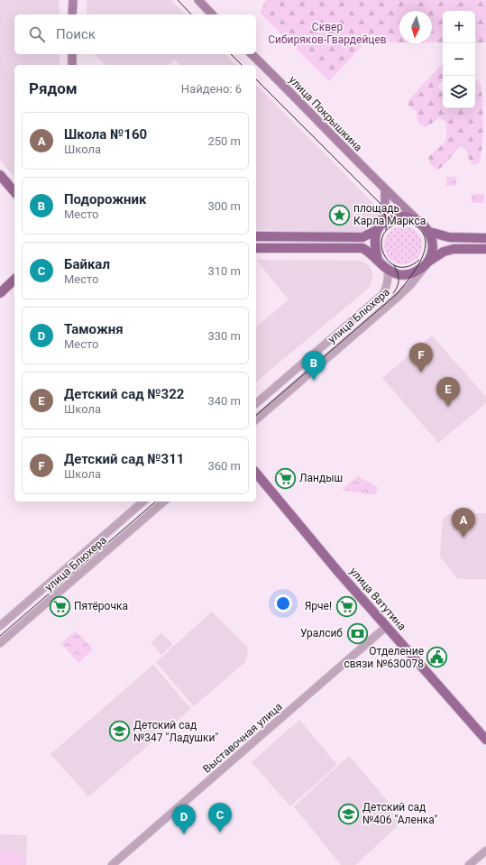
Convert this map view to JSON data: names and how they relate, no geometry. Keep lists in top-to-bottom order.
{
  "streets": {
    "main road": ["улица Покрышкина", "улица Ватутина"],
    "street": ["улица Блюхера", "Выставочная улица"]
  },
  "crossings": [
    ["улица Покрышкина", "улица Блюхера"],
    ["улица Ватутина", "Выставочная улица"]
  ],
  "parks": ["Сквер Сибиряков-Гвардейцев"],
  "places": {
    "place": ["площадь Карла Маркса"],
    "supermarket": ["Ландыш", "Пятёрочка", "Ярче!"],
    "bank": ["Уралсиб"],
    "public building": ["Отделение связи №630078"],
    "school or university": ["Детский сад №347 \"Ладушки\"", "Детский сад №406 \"Аленка\""]
  },
  "north": "bottom",
  "page": {
    "map_buttons": ["+", "−"],
    "search": "Поиск",
    "heading": ["Рядом", "Найдено: 6"],
    "list": [
      {
        "mark": "A",
        "name": "Школа №160",
        "note": "Школа",
        "value": "250 m"
      },
      {
        "mark": "B",
        "name": "Подорожник",
        "note": "Место",
        "value": "300 m"
      },
      {
        "mark": "C",
        "name": "Байкал",
        "note": "Место",
        "value": "310 m"
      },
      {
        "mark": "D",
        "name": "Таможня",
        "note": "Место",
        "value": "330 m"
      },
      {
        "mark": "E",
        "name": "Детский сад №322",
        "note": "Школа",
        "value": "340 m"
      },
      {
        "mark": "F",
        "name": "Детский сад №311",
        "note": "Школа",
        "value": "360 m"
      }
    ],
    "pins": [
      "F",
      "B",
      "E",
      "A",
      "C",
      "D"
    ]
  }
}
